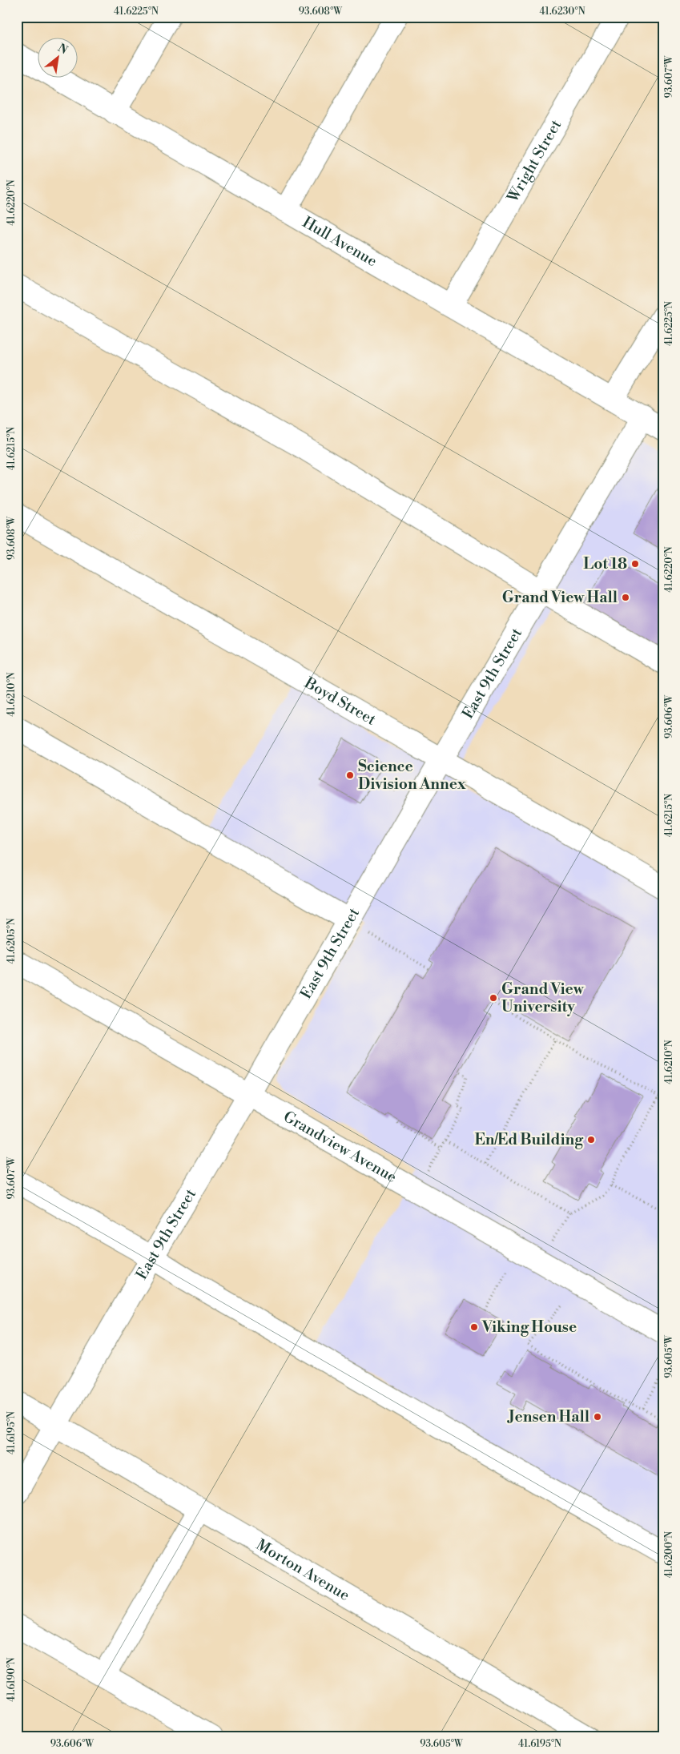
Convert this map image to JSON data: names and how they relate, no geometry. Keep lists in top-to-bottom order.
{
  "streets": {
    "street": [
      "Wright Street",
      "Hull Avenue",
      "East 9th Street",
      "Boyd Street",
      "Grandview Avenue",
      "Morton Avenue"
    ]
  },
  "crossings": [
    ["Wright Street", "Hull Avenue"],
    ["Hull Avenue", "East 9th Street"],
    ["East 9th Street", "Boyd Street"],
    ["East 9th Street", "Grandview Avenue"],
    ["East 9th Street", "Morton Avenue"]
  ],
  "places": [
    "Lot 18",
    "Grand View Hall",
    "Science Division Annex",
    "Grand View University",
    "En/Ed Building",
    "Viking House",
    "Jensen Hall"
  ],
  "north": "top right",
  "coordinates": [
    "41.6225°N",
    "93.608°W",
    "41.6230°N",
    "93.607°W",
    "41.6220°N",
    "41.6215°N",
    "41.6210°N",
    "93.606°W",
    "41.6205°N",
    "93.605°W",
    "41.6195°N",
    "41.6200°N",
    "41.6190°N"
  ]
}
